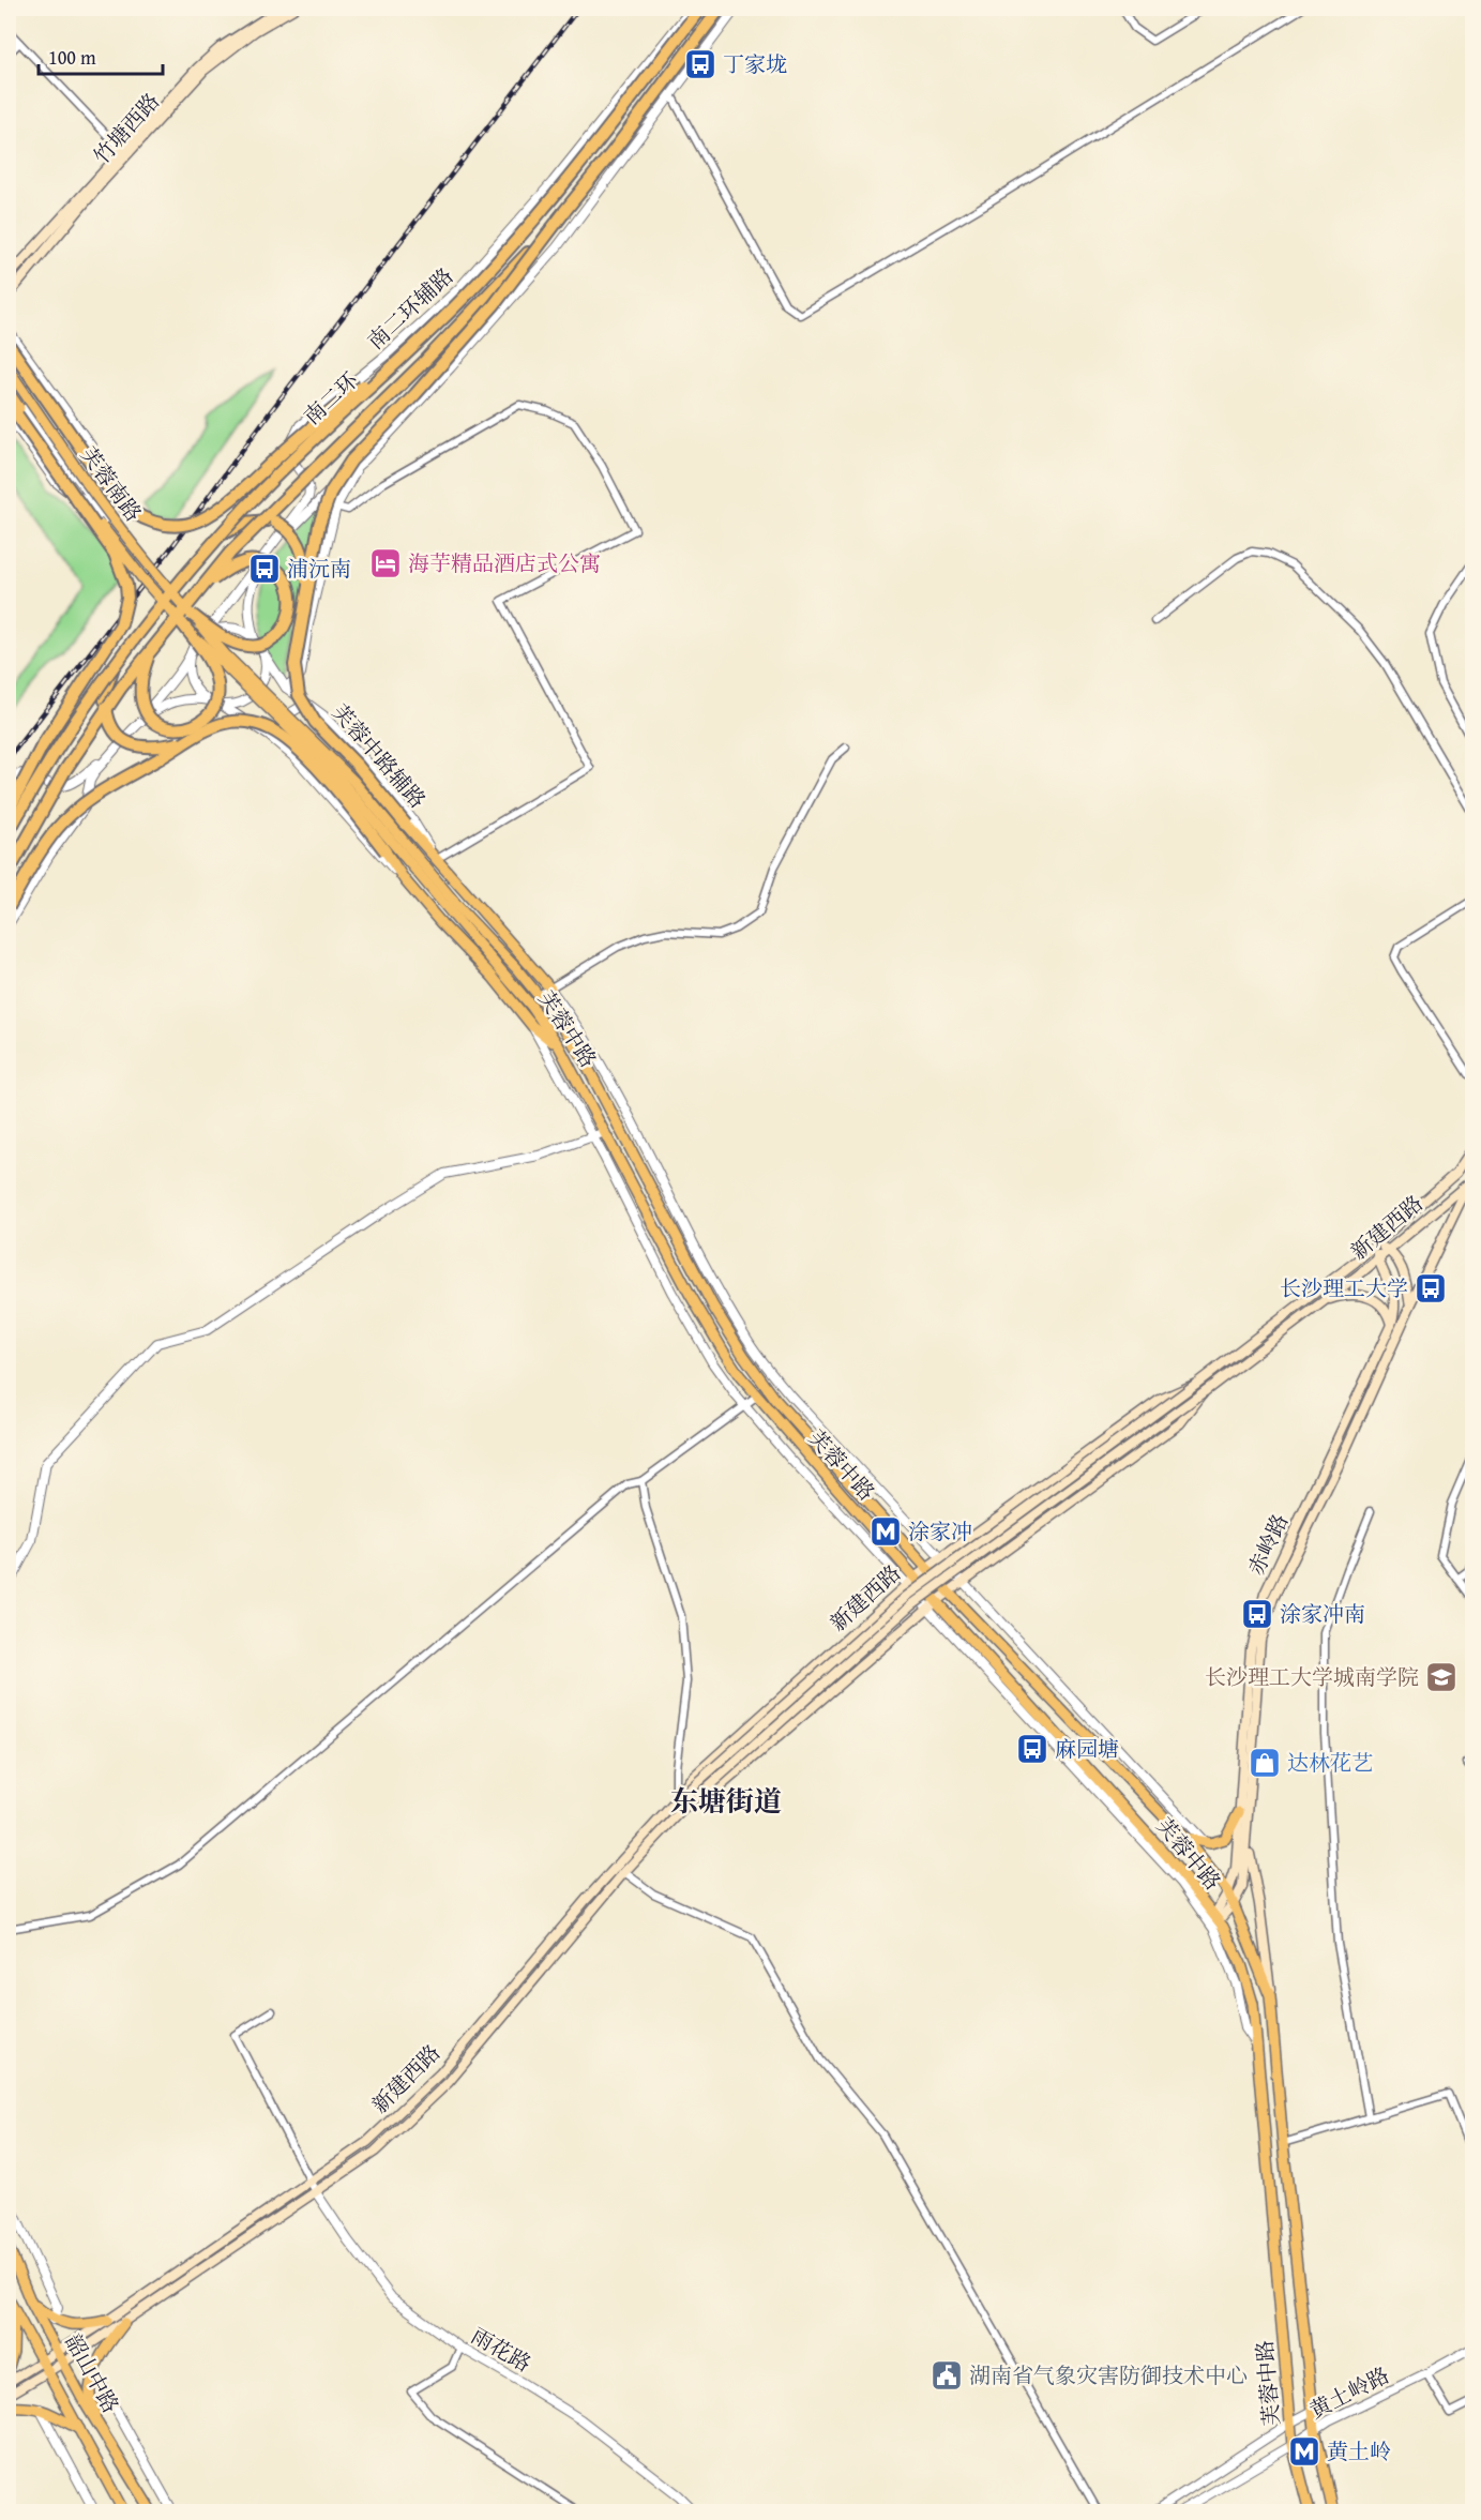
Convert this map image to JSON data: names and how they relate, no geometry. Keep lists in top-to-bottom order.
{
  "streets": {
    "highway": ["南二环"],
    "main road": [
      "竹塘西路",
      "芙蓉南路",
      "芙蓉中路",
      "新建西路",
      "赤岭路",
      "韶山中路"
    ],
    "street": [
      "南二环辅路",
      "芙蓉中路辅路",
      "雨花路",
      "黄土岭路"
    ]
  },
  "crossings": [
    ["南二环辅路", "芙蓉中路辅路"],
    ["芙蓉南路", "芙蓉中路"],
    ["芙蓉中路", "新建西路"],
    ["芙蓉中路", "赤岭路"],
    ["芙蓉中路", "黄土岭路"],
    ["新建西路", "赤岭路"],
    ["新建西路", "雨花路"],
    ["新建西路", "韶山中路"]
  ],
  "districts": ["东塘街道"],
  "places": {
    "bus stop": [
      "丁家垅",
      "浦沅南",
      "长沙理工大学",
      "涂家冲南",
      "麻园塘"
    ],
    "hotel": ["海芋精品酒店式公寓"],
    "metro station": ["涂家冲", "黄土岭"],
    "school or university": ["长沙理工大学城南学院"],
    "shop": ["达林花艺"],
    "public building": ["湖南省气象灾害防御技术中心"]
  },
  "scale_bar": "100 m"
}
